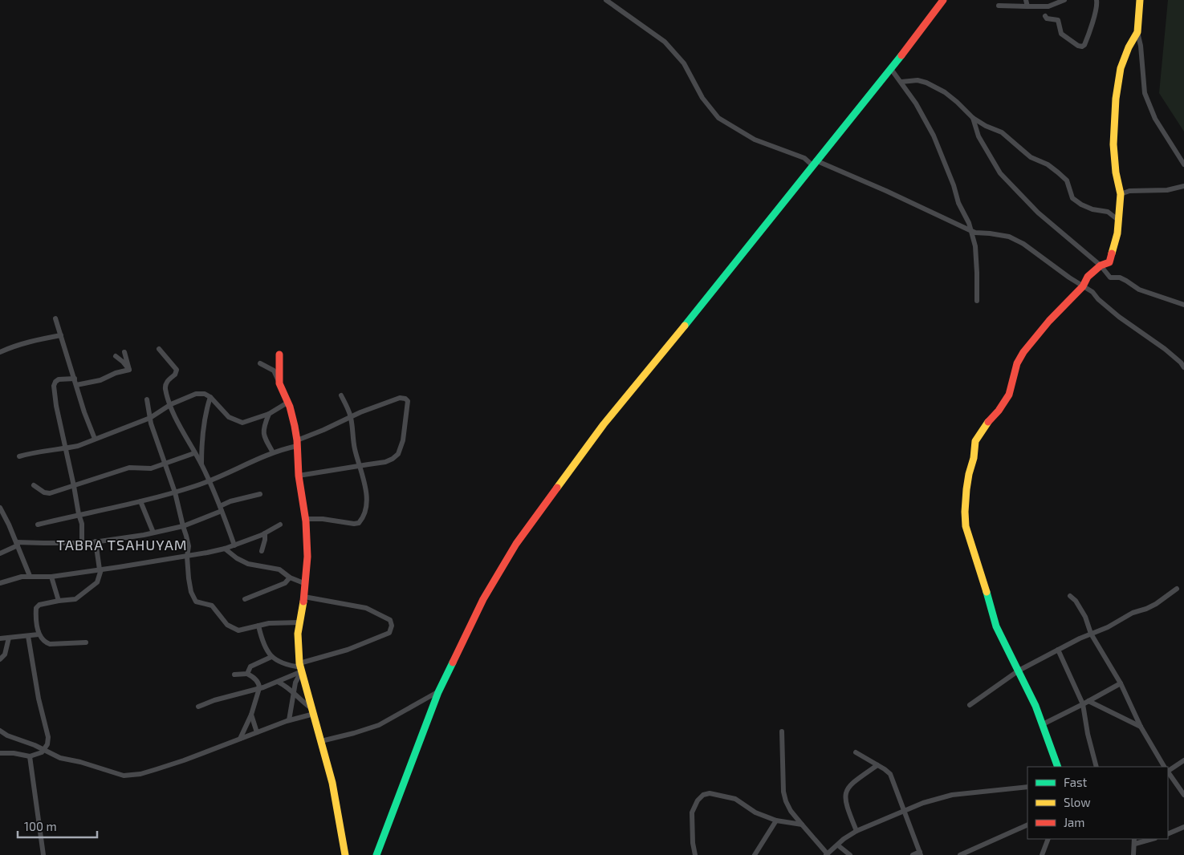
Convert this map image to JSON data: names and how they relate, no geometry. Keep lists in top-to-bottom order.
{
  "districts": ["TABRA TSAHUYAM"],
  "legend": ["Fast", "Slow", "Jam"],
  "scale_bar": "100 m"
}
